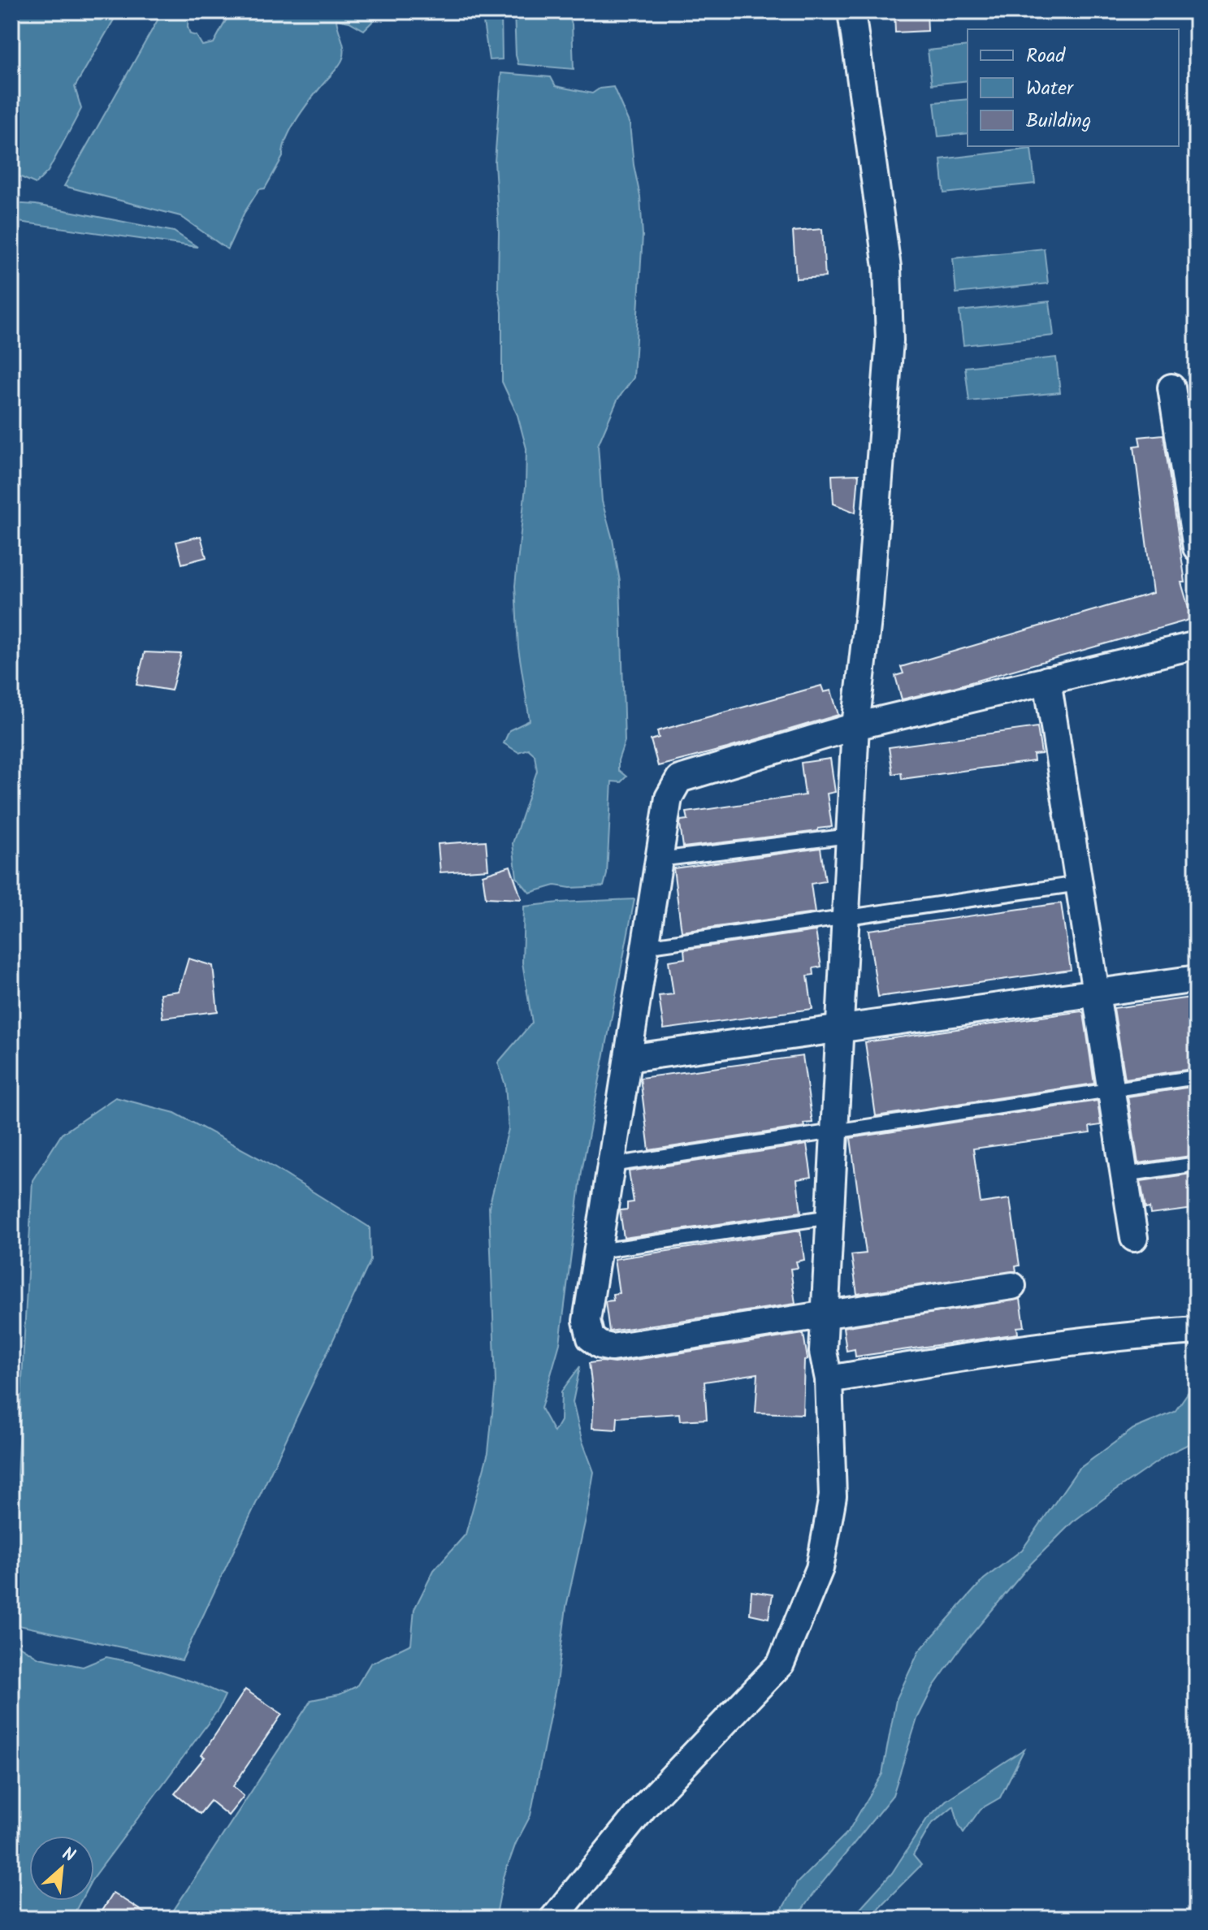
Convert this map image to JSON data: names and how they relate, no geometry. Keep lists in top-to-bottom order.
{
  "legend": ["Road", "Water", "Building"],
  "north": "top right"
}
